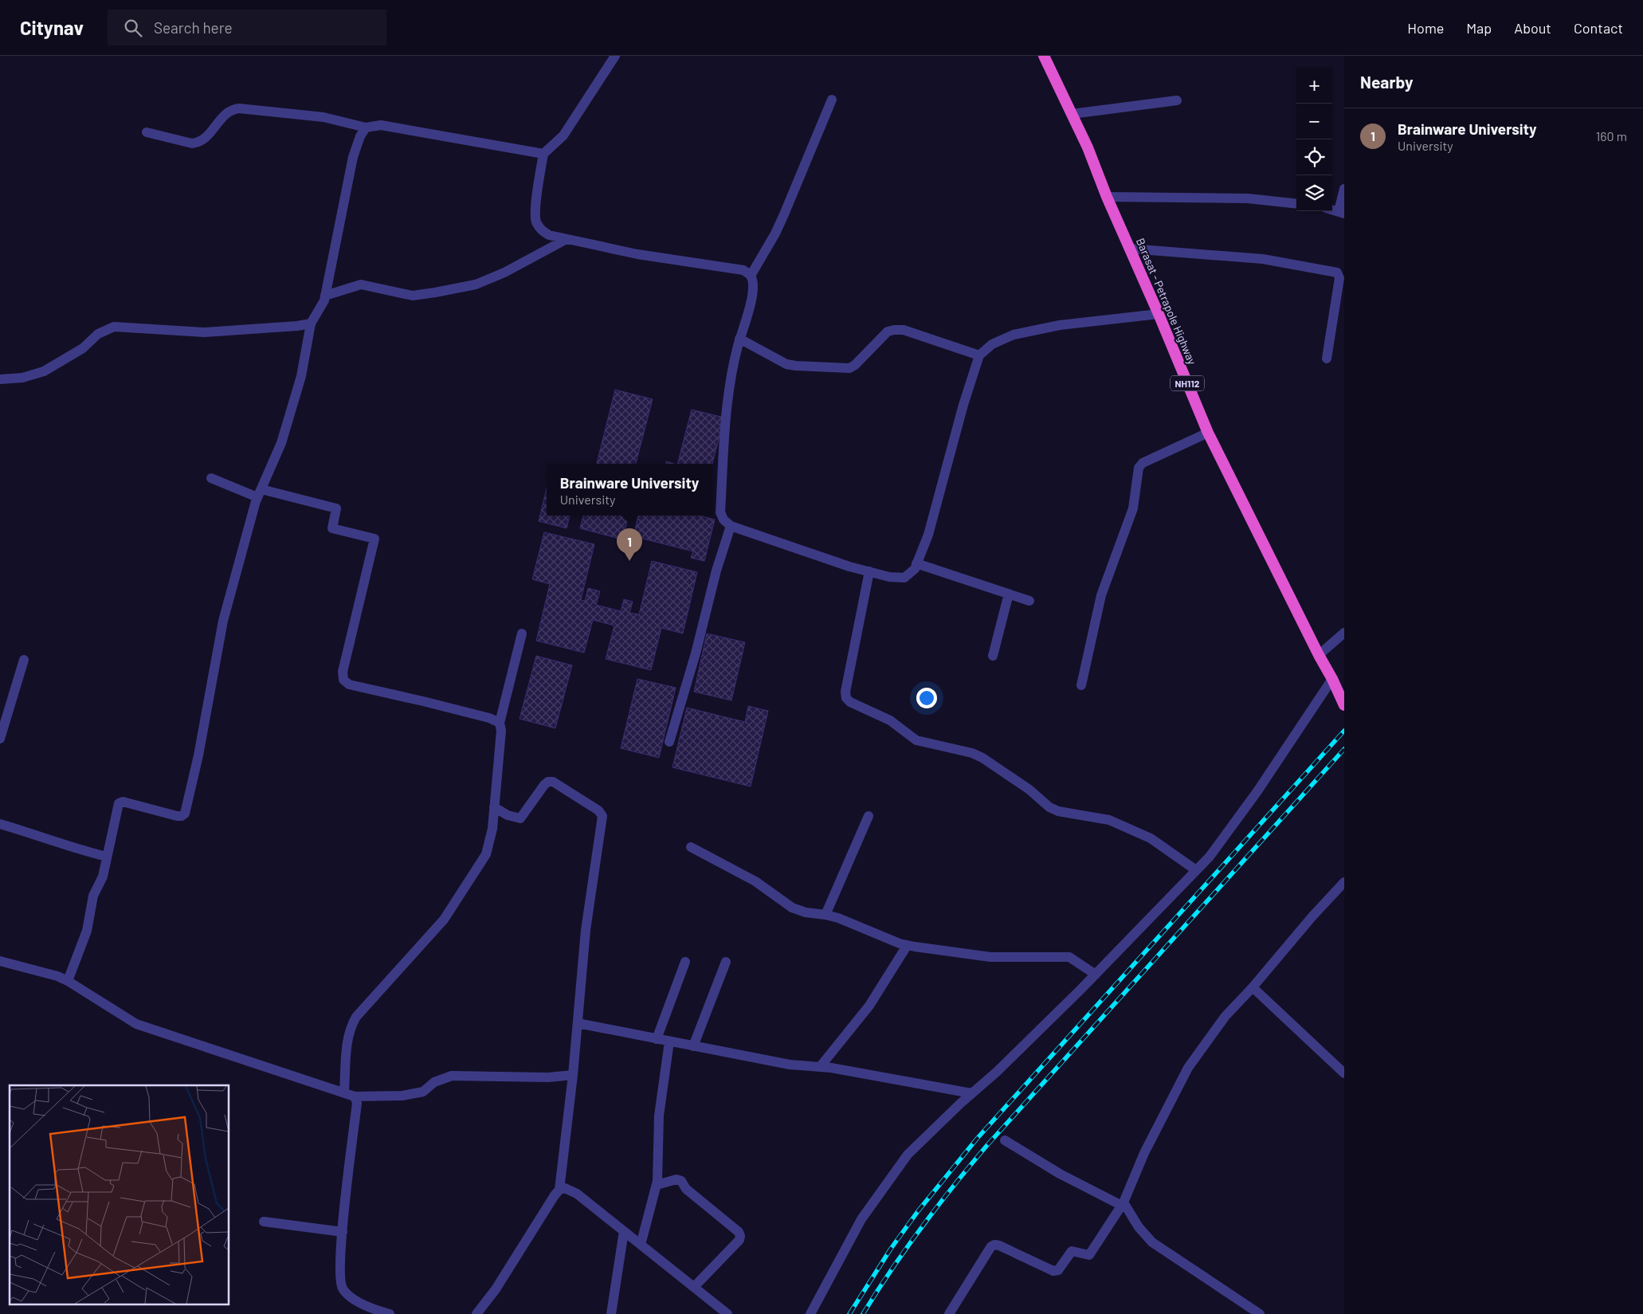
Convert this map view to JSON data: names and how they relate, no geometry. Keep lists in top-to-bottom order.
{
  "streets": {
    "highway": ["Barasat - Petrapole Highway", "NH112"]
  },
  "page": {
    "header": "Citynav",
    "search": "Search here",
    "nav": [
      "Home",
      "Map",
      "About",
      "Contact"
    ],
    "heading": "Nearby",
    "map_buttons": ["+", "−"],
    "list": [
      {
        "mark": "1",
        "name": "Brainware University",
        "note": "University",
        "value": "160 m"
      }
    ],
    "popup": ["Brainware University", "University"],
    "pins": "1"
  }
}
